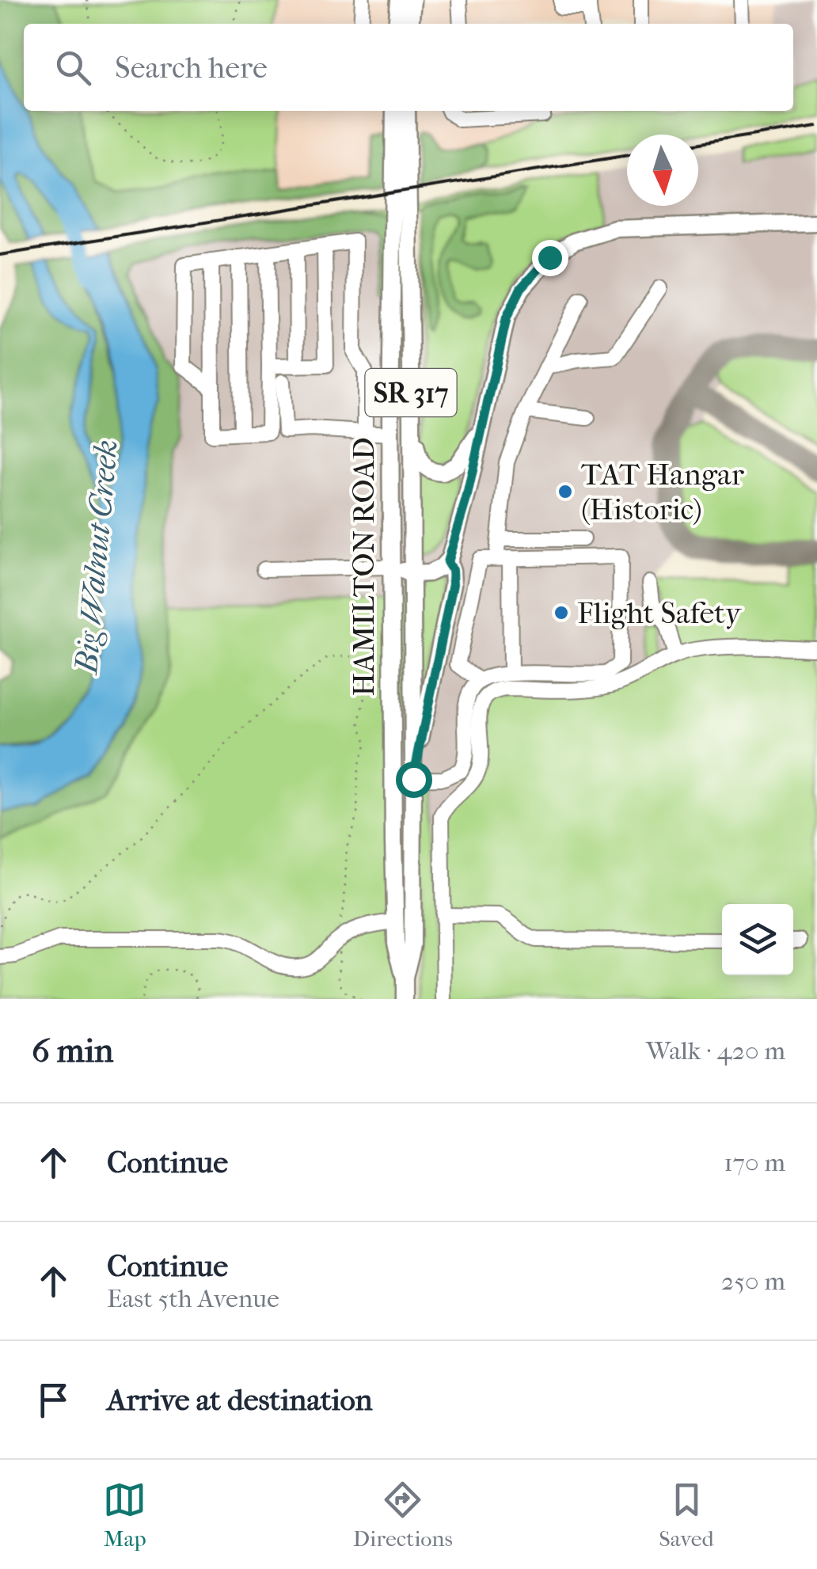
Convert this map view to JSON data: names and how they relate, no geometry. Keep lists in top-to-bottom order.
{
  "streets": {
    "main road": ["SR 317", "HAMILTON ROAD"]
  },
  "water": ["Big Walnut Creek"],
  "places": ["TAT Hangar (Historic)", "Flight Safety"],
  "north": "bottom",
  "page": {
    "search": "Search here",
    "heading": ["6 min", "Walk · 420 m"],
    "list": [
      ["Continue", "170 m"],
      ["Continue", "East 5th Avenue", "250 m"],
      "Arrive at destination"
    ],
    "nav": ["Map", "Directions", "Saved"]
  }
}
